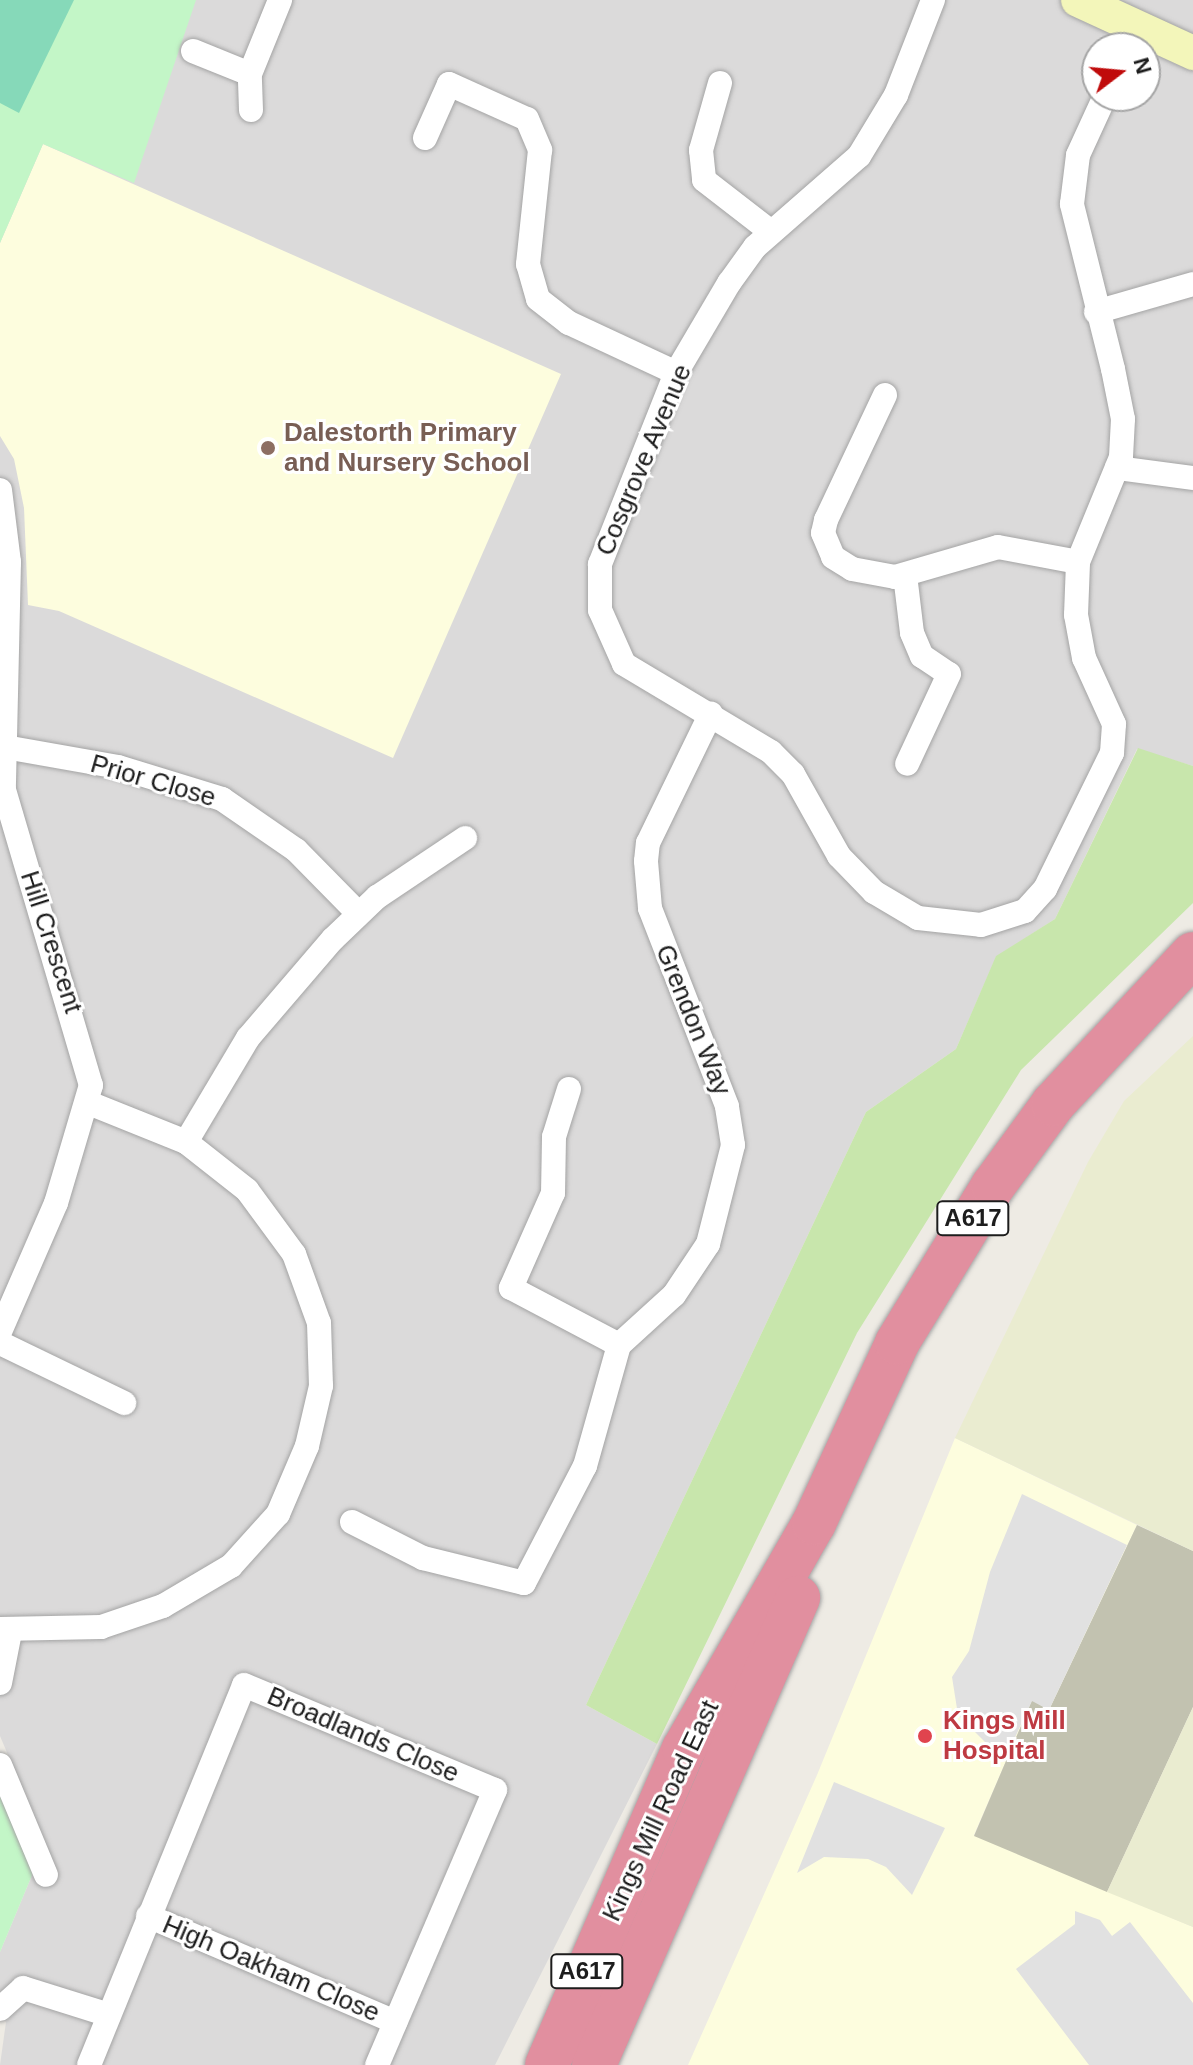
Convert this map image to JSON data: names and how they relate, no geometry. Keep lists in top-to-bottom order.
{
  "streets": {
    "highway": ["A617", "Kings Mill Road East"],
    "street": [
      "Cosgrove Avenue",
      "Prior Close",
      "Hill Crescent",
      "Grendon Way",
      "Broadlands Close",
      "High Oakham Close"
    ]
  },
  "crossings": [
    ["Cosgrove Avenue", "Grendon Way"],
    ["Prior Close", "Hill Crescent"],
    ["Broadlands Close", "High Oakham Close"]
  ],
  "places": ["Dalestorth Primary and Nursery School", "Kings Mill Hospital"],
  "north": "right"
}
